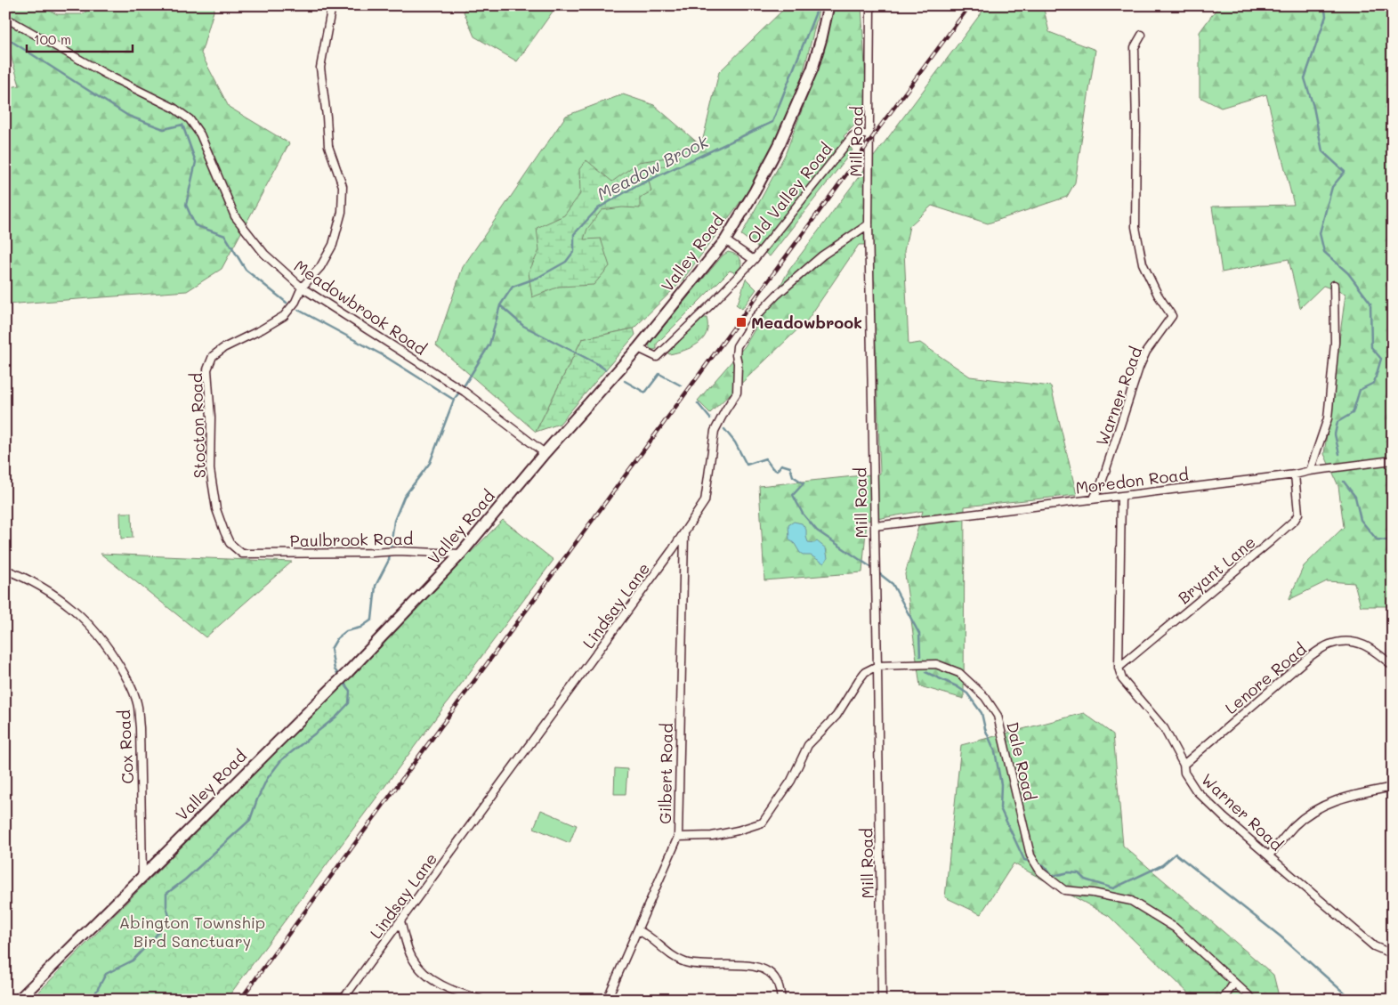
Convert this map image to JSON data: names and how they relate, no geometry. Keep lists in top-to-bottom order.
{
  "streets": {
    "main road": ["Valley Road"],
    "street": [
      "Mill Road",
      "Old Valley Road",
      "Meadowbrook Road",
      "Warner Road",
      "Stocton Road",
      "Moredon Road",
      "Paulbrook Road",
      "Bryant Lane",
      "Lindsay Lane",
      "Lenore Road",
      "Cox Road",
      "Dale Road",
      "Gilbert Road"
    ]
  },
  "crossings": [
    ["Mill Road", "Old Valley Road"],
    ["Mill Road", "Moredon Road"],
    ["Mill Road", "Lindsay Lane"],
    ["Mill Road", "Dale Road"],
    ["Old Valley Road", "Valley Road"],
    ["Valley Road", "Meadowbrook Road"],
    ["Valley Road", "Paulbrook Road"],
    ["Valley Road", "Cox Road"],
    ["Meadowbrook Road", "Stocton Road"],
    ["Warner Road", "Moredon Road"],
    ["Warner Road", "Bryant Lane"],
    ["Warner Road", "Lenore Road"],
    ["Stocton Road", "Paulbrook Road"],
    ["Moredon Road", "Bryant Lane"],
    ["Lindsay Lane", "Gilbert Road"]
  ],
  "water": ["Meadow Brook"],
  "parks": ["Abington Township Bird Sanctuary"],
  "places": {
    "transit": ["Meadowbrook"]
  },
  "scale_bar": "100 m"
}
